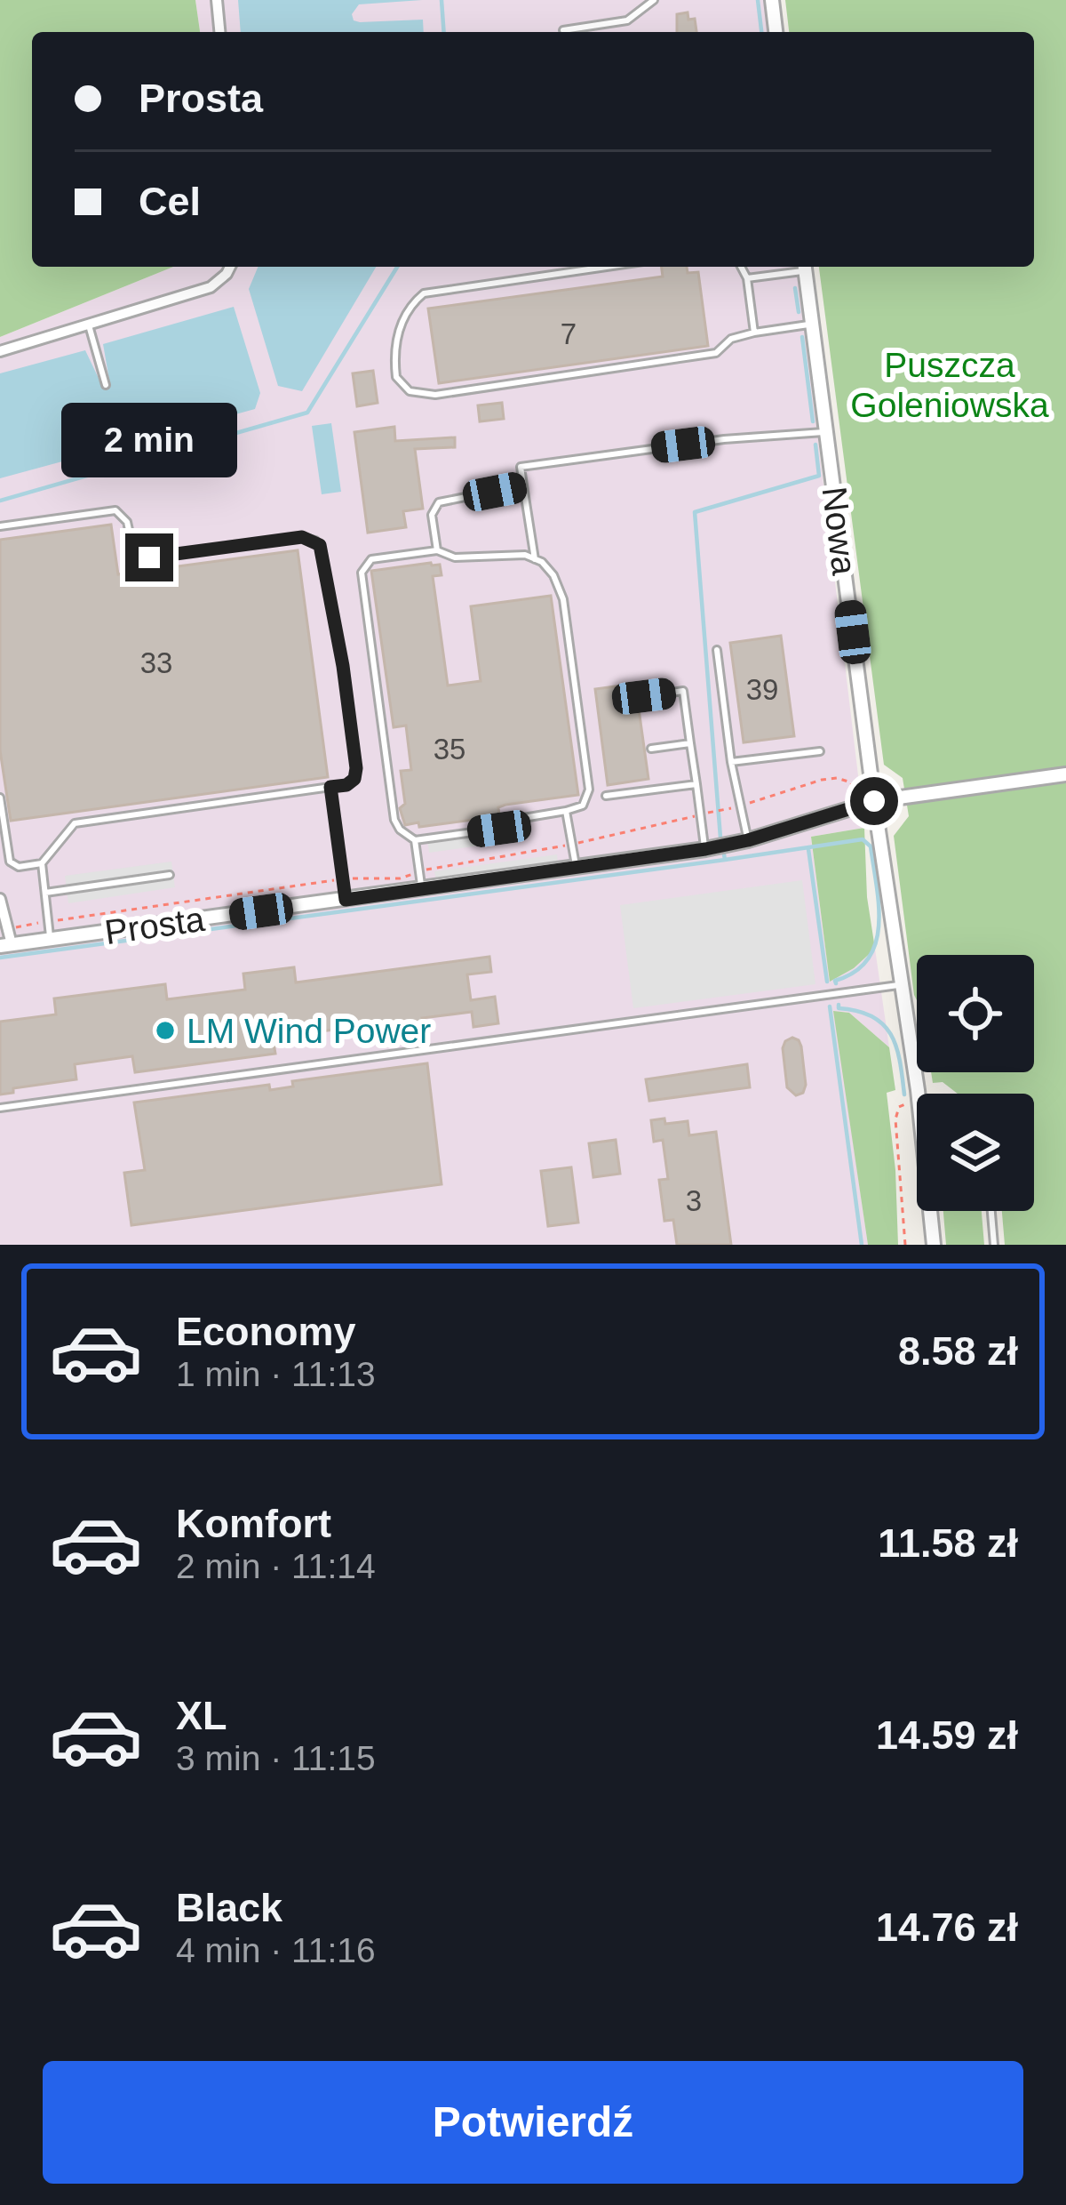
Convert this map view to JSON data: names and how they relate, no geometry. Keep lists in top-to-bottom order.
{
  "streets": {
    "street": ["Nowa", "Prosta"]
  },
  "crossings": [
    ["Nowa", "Prosta"]
  ],
  "parks": ["Puszcza Goleniowska"],
  "places": ["LM Wind Power"],
  "house_numbers": [
    "7",
    "33",
    "39",
    "35",
    "3"
  ],
  "page": {
    "banner": ["Prosta", "Cel"],
    "bubble": "2 min",
    "list": [
      {
        "name": "Economy",
        "note": "1 min · 11:13",
        "value": "8.58 zł"
      },
      {
        "name": "Komfort",
        "note": "2 min · 11:14",
        "value": "11.58 zł"
      },
      {
        "name": "XL",
        "note": "3 min · 11:15",
        "value": "14.59 zł"
      },
      {
        "name": "Black",
        "note": "4 min · 11:16",
        "value": "14.76 zł"
      }
    ],
    "buttons": "Potwierdź"
  }
}
